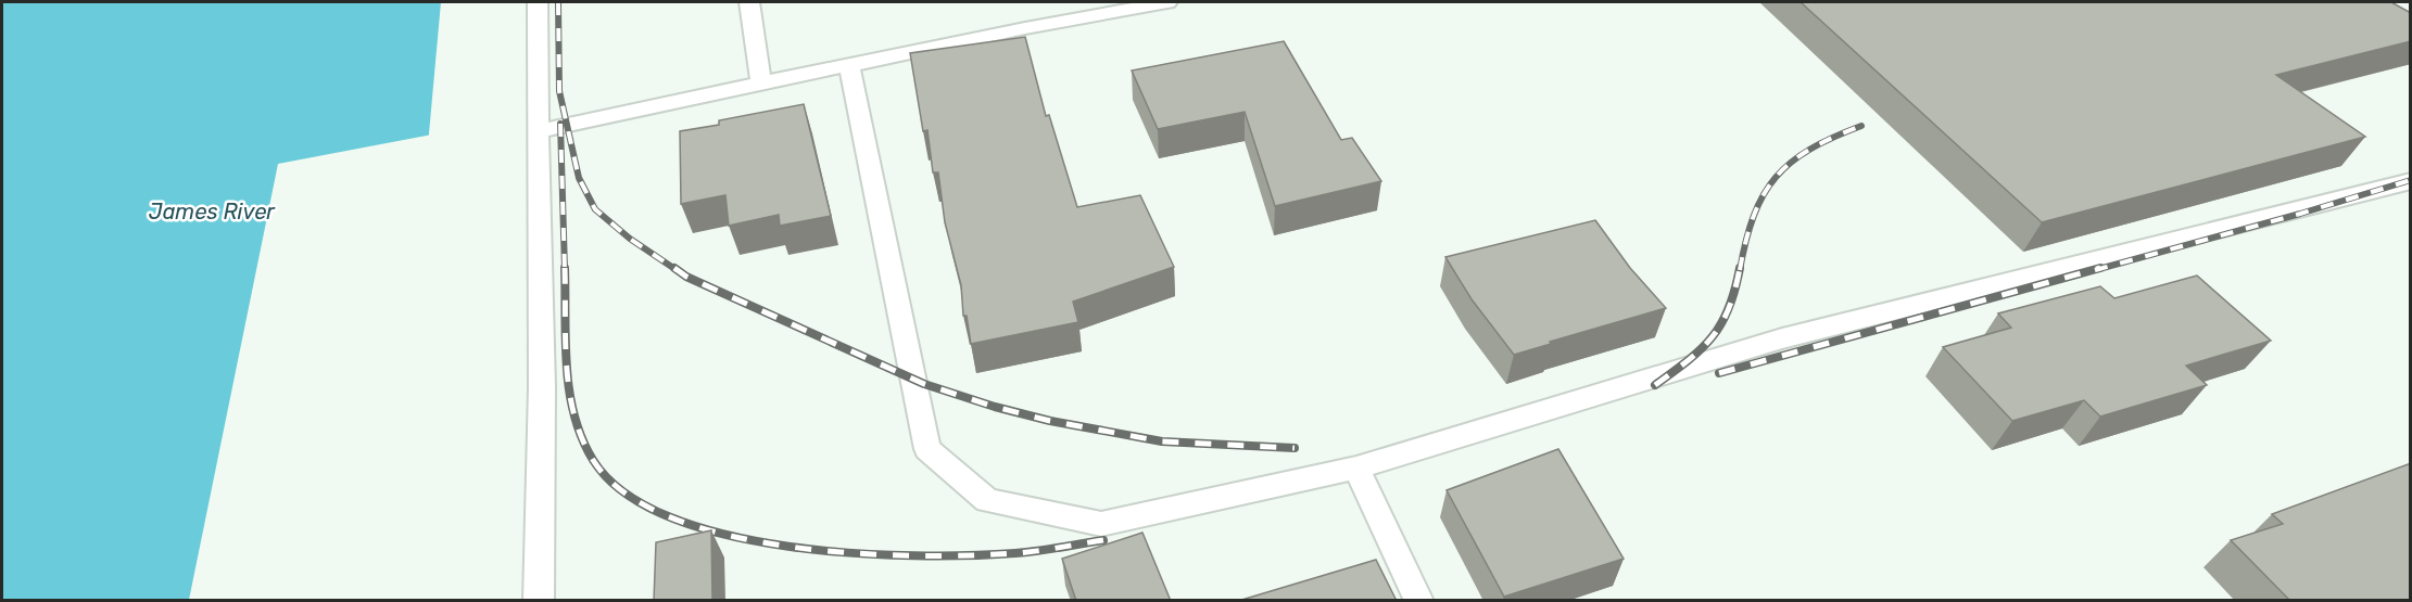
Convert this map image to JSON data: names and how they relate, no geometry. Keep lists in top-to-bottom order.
{
  "water": ["James River"]
}
